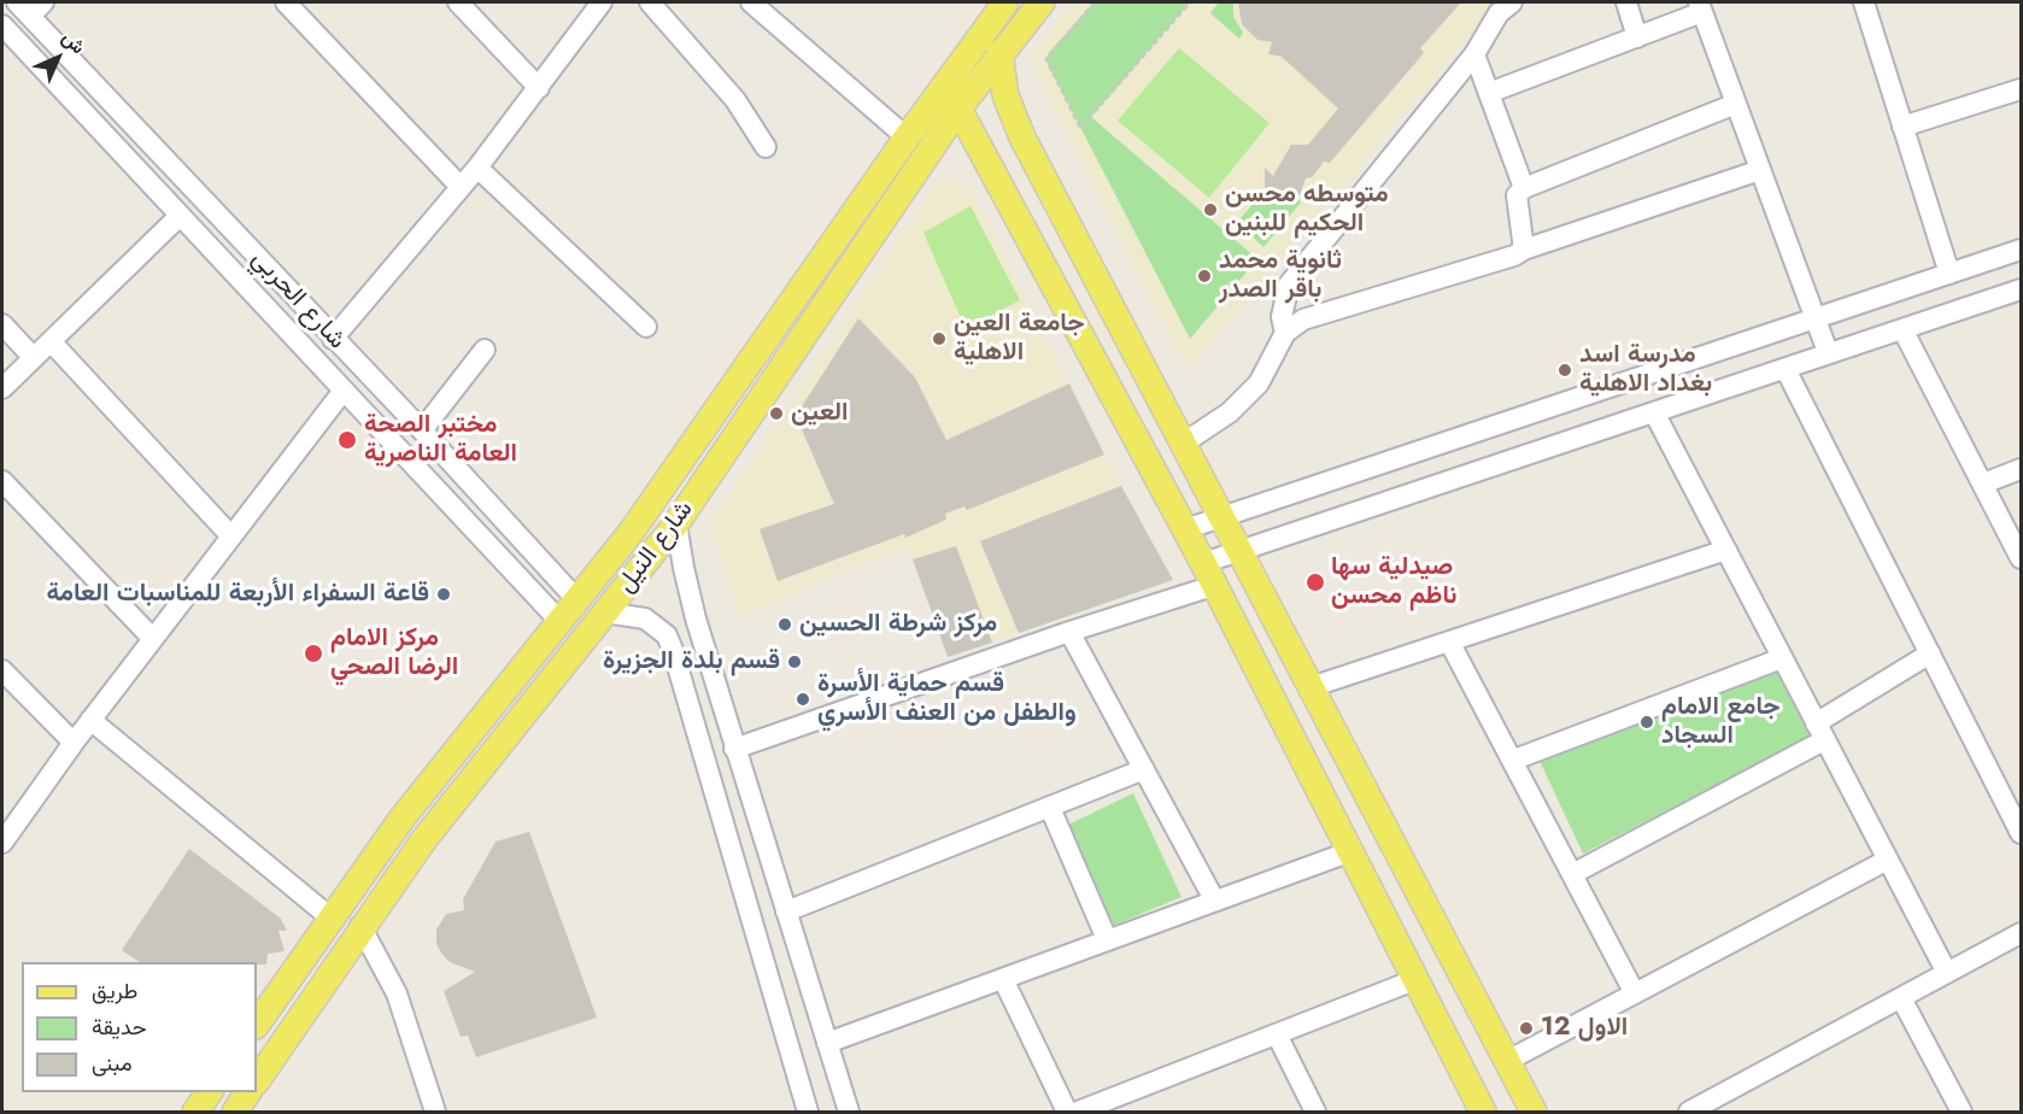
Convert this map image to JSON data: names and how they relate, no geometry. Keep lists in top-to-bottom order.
{
  "streets": {
    "main road": ["شارع النيل"],
    "street": ["شارع الحربي"]
  },
  "places": [
    "متوسطه محسن الحكيم للبنين",
    "ثانوية محمد باقر الصدر",
    "جامعة العين الاهلية",
    "مدرسة اسد بغداد الاهلية",
    "العين",
    "مختبر الصحة العامة الناصرية",
    "صيدلية سها ناظم محسن",
    "قاعة السفراء الأربعة للمناسبات العامة",
    "مركز شرطة الحسين",
    "مركز الامام الرضا الصحي",
    "قسم بلدة الجزيرة",
    "قسم حماية الأسرة والطفل من العنف الأسري",
    "جامع الامام السجاد",
    "الاول 12"
  ],
  "legend": ["طريق", "حديقة", "مبنى"],
  "north": "top right"
}
